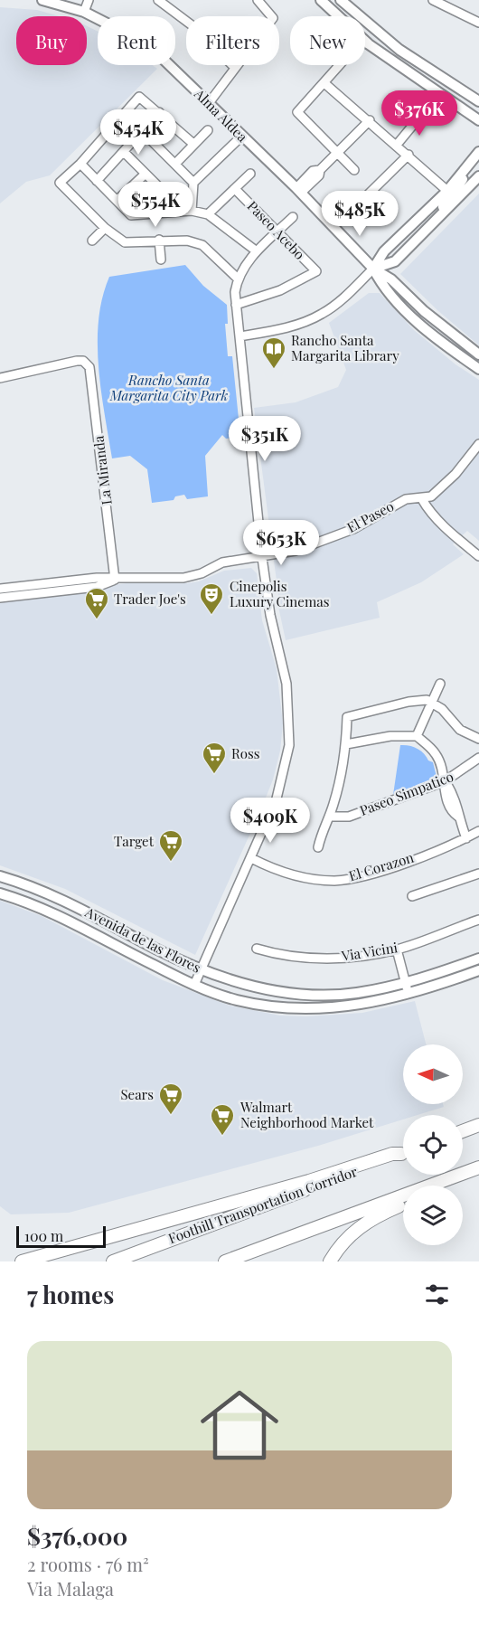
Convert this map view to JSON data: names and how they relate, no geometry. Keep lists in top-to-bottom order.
{
  "streets": {
    "highway": ["Foothill Transportation Corridor"],
    "main road": ["Alma Aldea", "Avenida de las Flores"],
    "street": [
      "Paseo Acebo",
      "La Miranda",
      "El Paseo",
      "Paseo Simpatico",
      "El Corazon",
      "Via Vicini"
    ]
  },
  "crossings": [
    ["La Miranda", "El Paseo"]
  ],
  "parks": ["Rancho Santa Margarita City Park"],
  "places": {
    "library": ["Rancho Santa Margarita Library"],
    "theatre": ["Cinepolis Luxury Cinemas"],
    "supermarket": [
      "Trader Joe's",
      "Ross",
      "Target",
      "Sears",
      "Walmart Neighborhood Market"
    ]
  },
  "scale_bar": "100 m",
  "north": "left",
  "page": {
    "chip": [
      "Buy",
      "Rent",
      "Filters",
      "New"
    ],
    "price": [
      "$376K",
      "$454K",
      "$554K",
      "$485K",
      "$351K",
      "$653K",
      "$409K"
    ],
    "scale": "100 m",
    "heading": "7 homes",
    "list": [
      {
        "name": "$376,000",
        "note": "2 rooms · 76 m² · Via Malaga"
      }
    ]
  }
}
